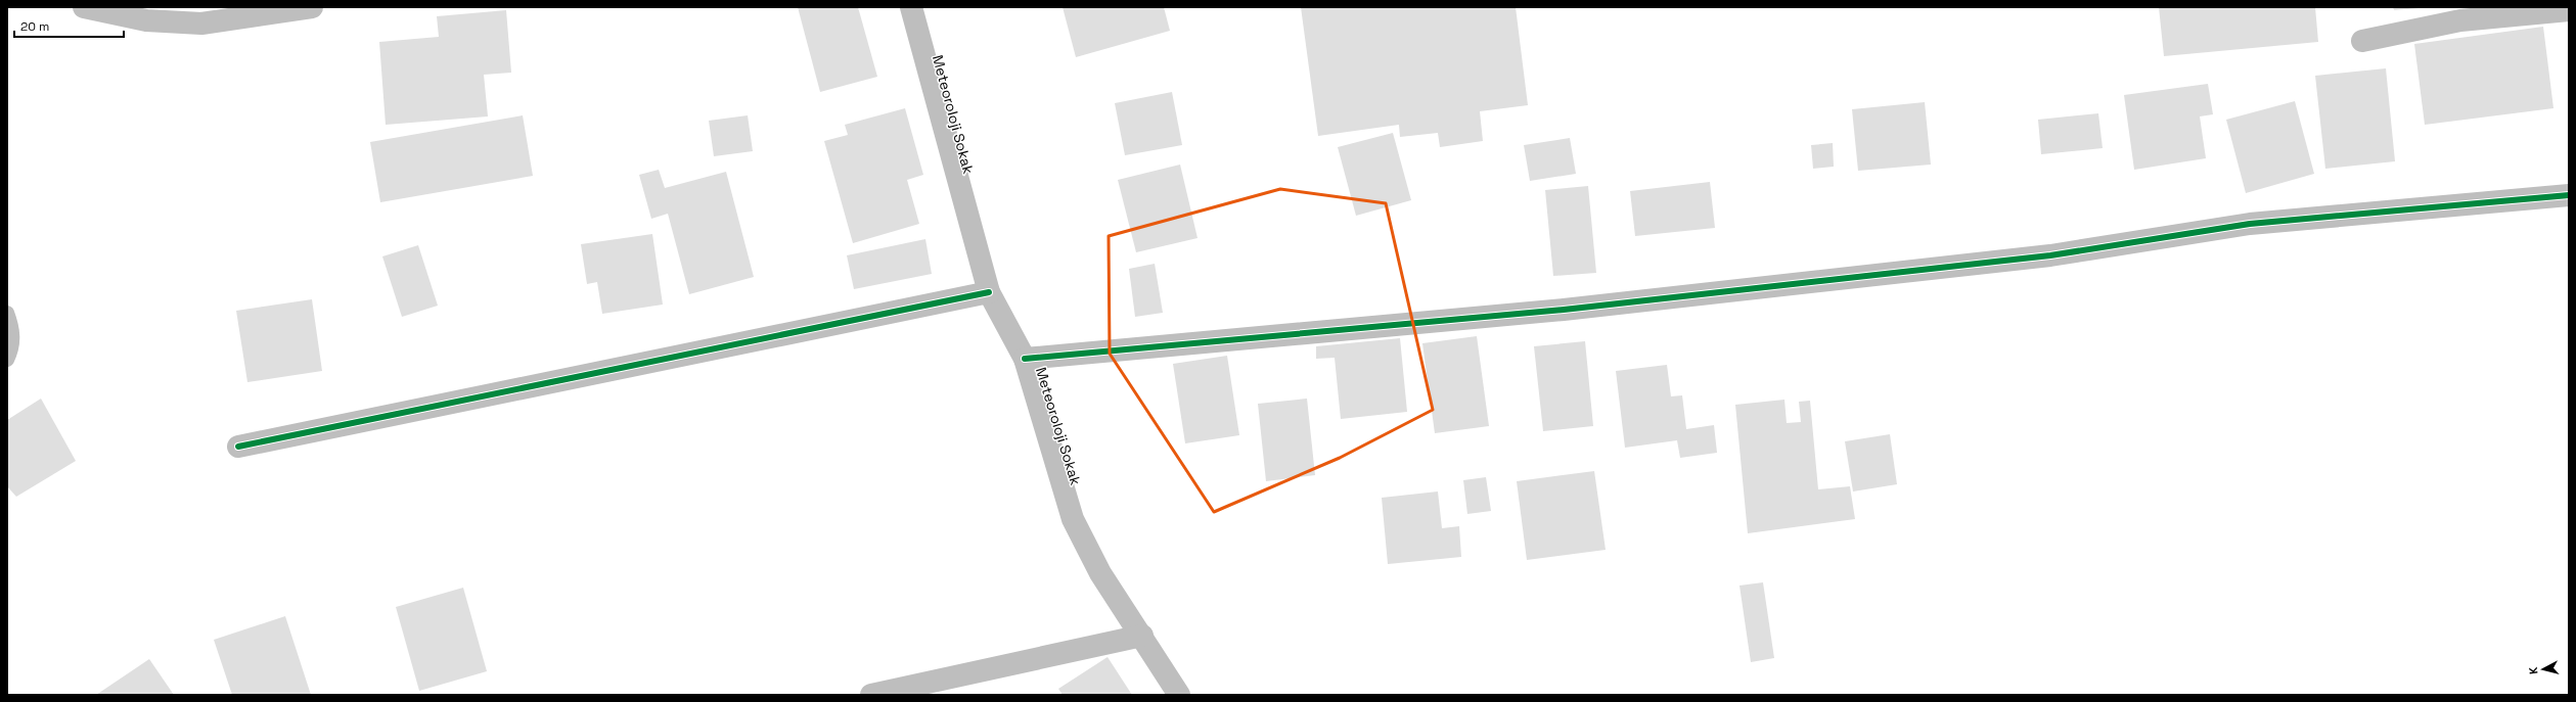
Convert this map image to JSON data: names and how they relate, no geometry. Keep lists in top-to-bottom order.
{
  "streets": {
    "street": ["Meteoroloji Sokak"]
  },
  "scale_bar": "20 m",
  "north": "left"
}
